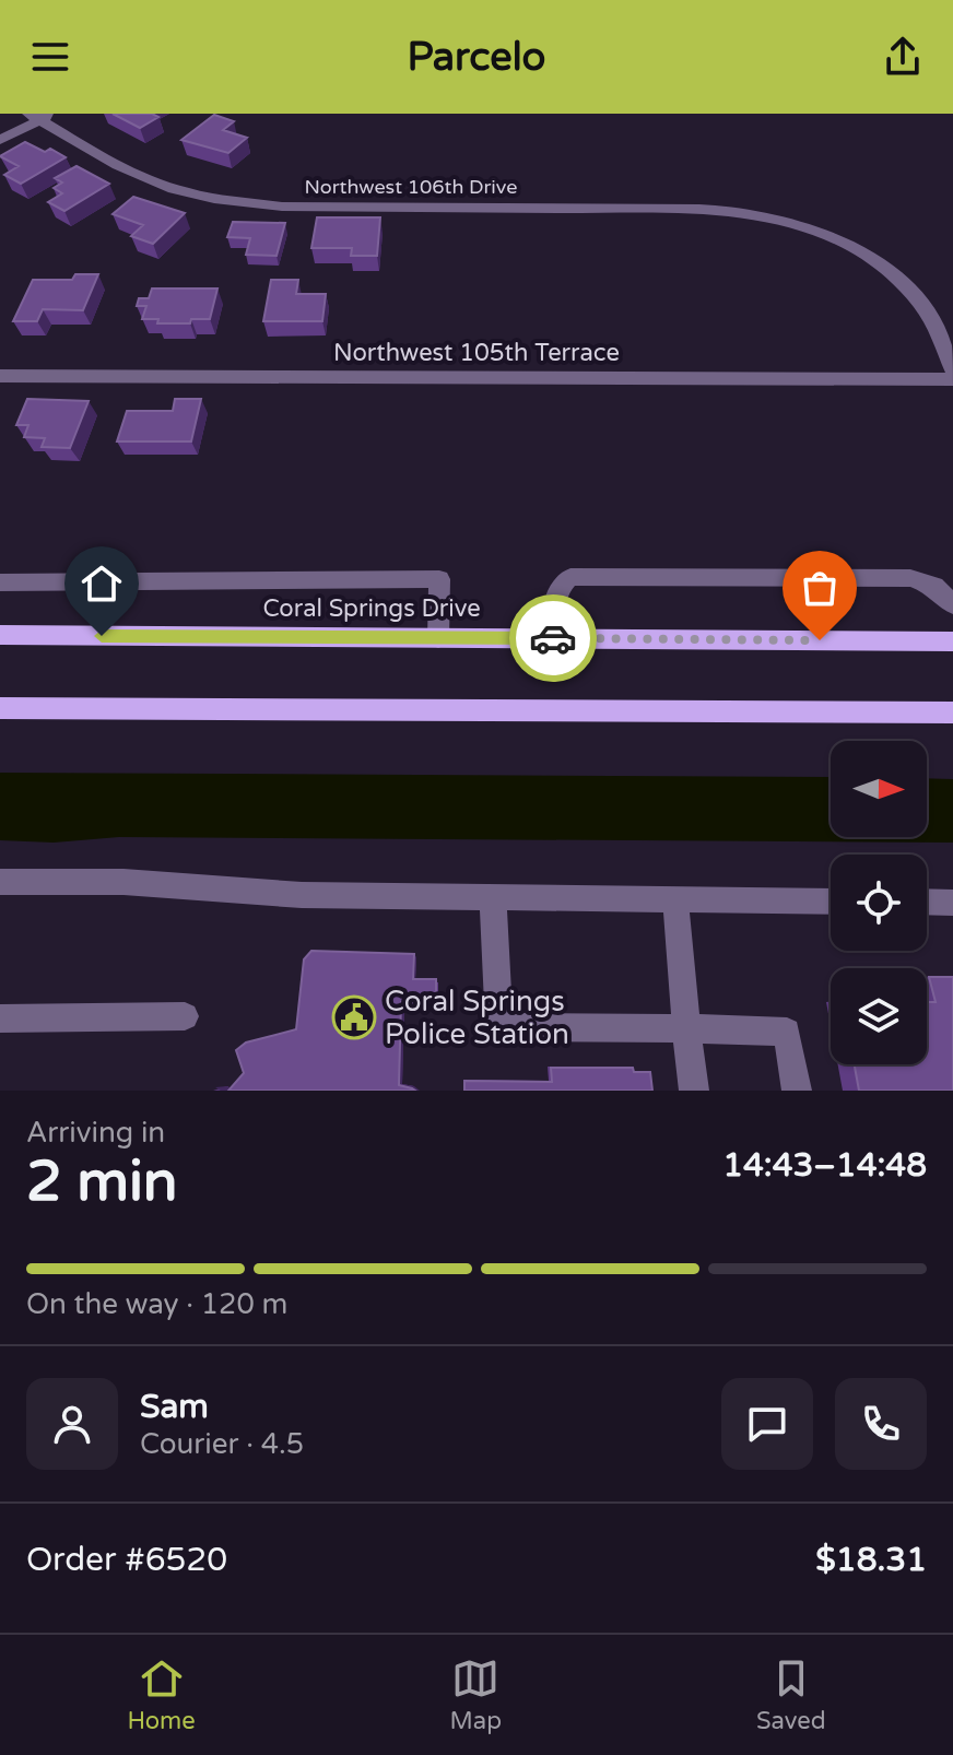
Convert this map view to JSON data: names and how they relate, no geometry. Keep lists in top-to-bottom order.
{
  "streets": {
    "main road": ["Coral Springs Drive"],
    "street": ["Northwest 106th Drive", "Northwest 105th Terrace"]
  },
  "places": {
    "public building": ["Coral Springs Police Station"]
  },
  "north": "right",
  "page": {
    "header": "Parcelo",
    "heading": ["2 min", "Arriving in", "14:43–14:48"],
    "panel": [
      "Sam",
      "Courier · 4.5",
      "Order #6520",
      "$18.31"
    ],
    "bar": "On the way · 120 m",
    "tabs": ["Home", "Map", "Saved"]
  }
}
